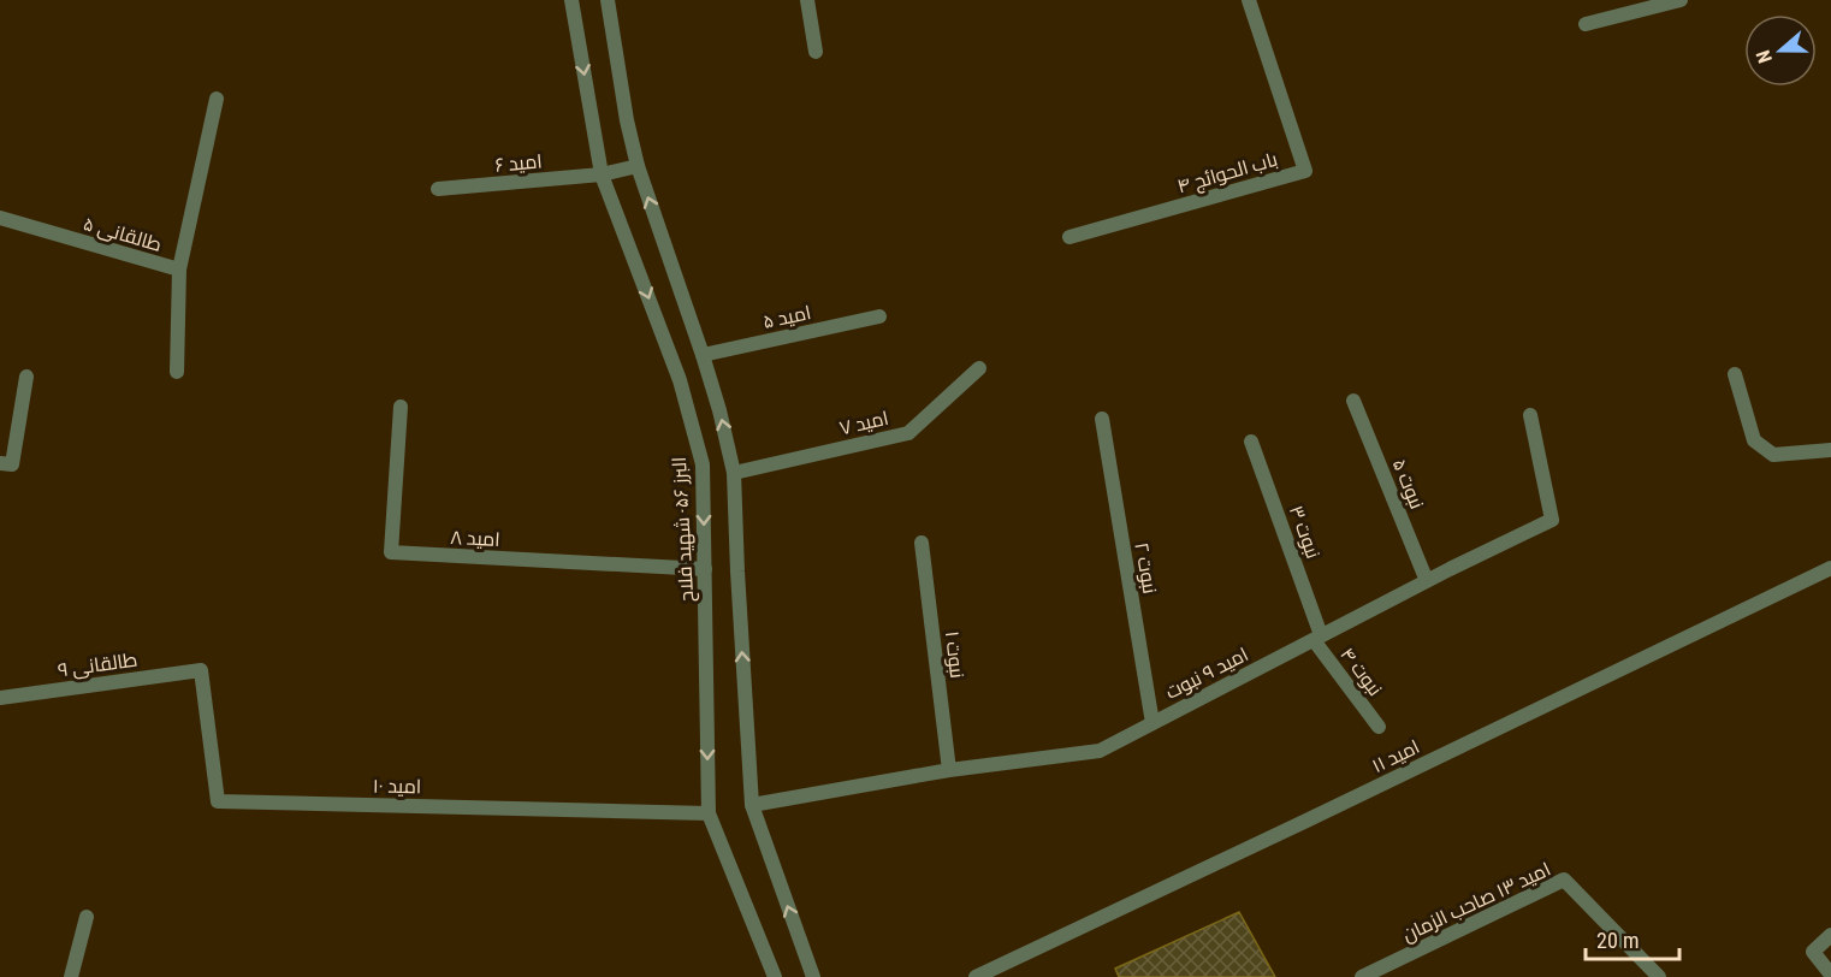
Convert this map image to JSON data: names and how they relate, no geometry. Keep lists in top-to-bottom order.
{
  "streets": {
    "street": [
      "امید ۶",
      "باب الحوائج ۴",
      "طالقانی ۵",
      "امید ۵",
      "امید ۷",
      "نبوت ۵",
      "البرز ۵۶- شهید فلاح",
      "نبوت ۳",
      "امید ۸",
      "نبوت ۲",
      "نبوت ۱",
      "طالقانی ۹",
      "نبوت ۴",
      "امید ۹ نبوت",
      "امید ۱۱",
      "امید ۱۰",
      "امید ۱۳ صاحب الزمان"
    ]
  },
  "crossings": [
    ["امید ۶", "البرز ۵۶- شهید فلاح"],
    ["نبوت ۵", "امید ۹ نبوت"],
    ["البرز ۵۶- شهید فلاح", "امید ۸"],
    ["البرز ۵۶- شهید فلاح", "امید ۱۰"],
    ["نبوت ۳", "نبوت ۴"],
    ["نبوت ۳", "امید ۹ نبوت"],
    ["نبوت ۲", "امید ۹ نبوت"],
    ["نبوت ۱", "امید ۹ نبوت"],
    ["طالقانی ۹", "امید ۱۰"],
    ["نبوت ۴", "امید ۹ نبوت"]
  ],
  "scale_bar": "20 m",
  "north": "left"
}
